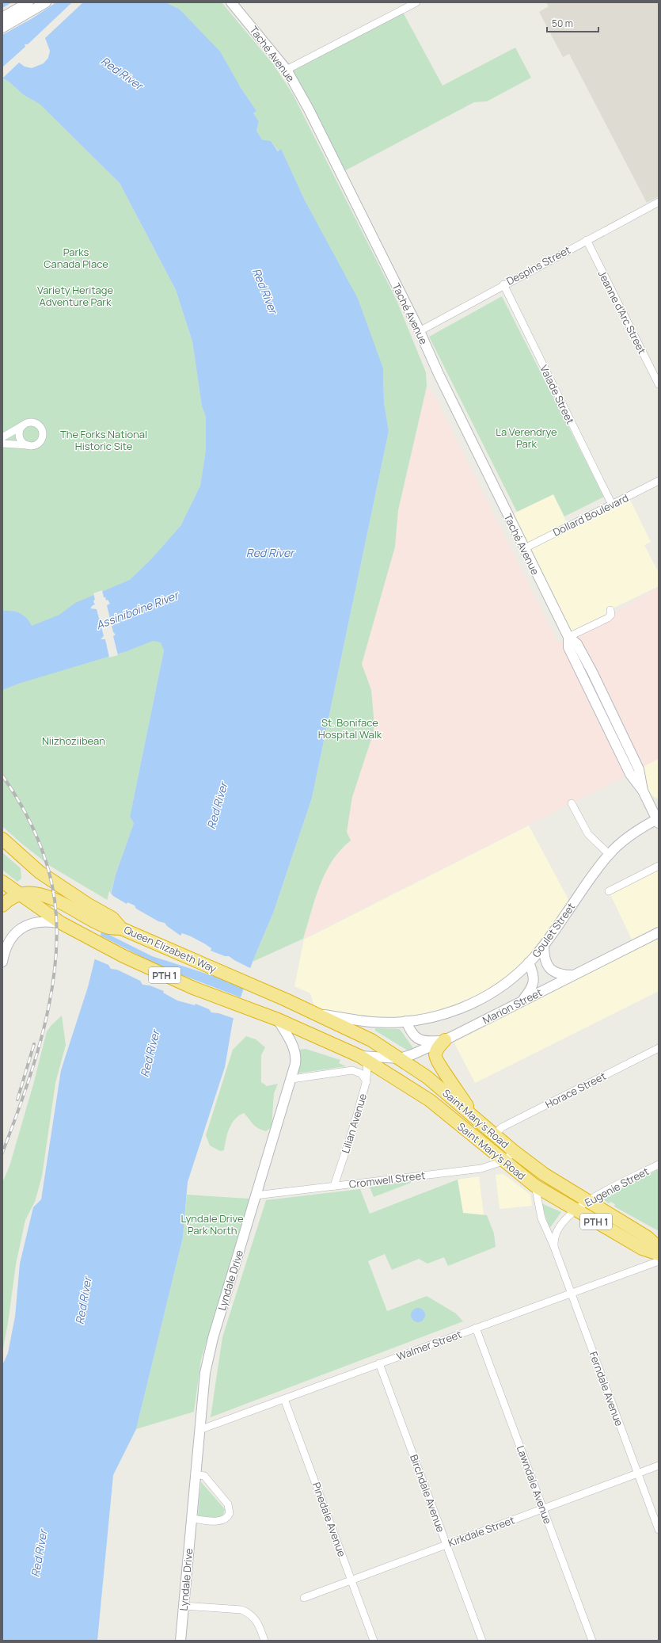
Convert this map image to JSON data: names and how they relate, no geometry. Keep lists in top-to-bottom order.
{
  "streets": {
    "highway": [
      "Queen Elizabeth Way",
      "PTH 1",
      "Saint Mary's Road",
      "Saint Mary’s Road"
    ],
    "street": [
      "Taché Avenue",
      "Despins Street",
      "Jeanne d’Arc Street",
      "Valade Street",
      "Dollard Boulevard",
      "Goulet Street",
      "Marion Street",
      "Horace Street",
      "Lilian Avenue",
      "Cromwell Street",
      "Eugenie Street",
      "Lyndale Drive",
      "Walmer Street",
      "Ferndale Avenue",
      "Lawndale Avenue",
      "Birchdale Avenue",
      "Pinedale Avenue",
      "Kirkdale Street"
    ]
  },
  "crossings": [
    ["Taché Avenue", "Despins Street"],
    ["Taché Avenue", "Dollard Boulevard"],
    ["Taché Avenue", "Goulet Street"],
    ["Despins Street", "Jeanne d’Arc Street"],
    ["Despins Street", "Valade Street"],
    ["Valade Street", "Dollard Boulevard"],
    ["Goulet Street", "Saint Mary's Road"],
    ["Queen Elizabeth Way", "Saint Mary's Road"],
    ["PTH 1", "Saint Mary's Road"],
    ["PTH 1", "Saint Mary’s Road"],
    ["PTH 1", "Eugenie Street"],
    ["PTH 1", "Lyndale Drive"],
    ["PTH 1", "Ferndale Avenue"],
    ["Marion Street", "Saint Mary's Road"],
    ["Marion Street", "Lilian Avenue"],
    ["Horace Street", "Saint Mary's Road"],
    ["Saint Mary's Road", "Lilian Avenue"],
    ["Saint Mary's Road", "Saint Mary’s Road"],
    ["Saint Mary's Road", "Cromwell Street"],
    ["Saint Mary's Road", "Eugenie Street"],
    ["Saint Mary's Road", "Lyndale Drive"],
    ["Lilian Avenue", "Cromwell Street"],
    ["Saint Mary’s Road", "Cromwell Street"],
    ["Saint Mary’s Road", "Ferndale Avenue"],
    ["Cromwell Street", "Lyndale Drive"],
    ["Lyndale Drive", "Walmer Street"],
    ["Walmer Street", "Ferndale Avenue"],
    ["Walmer Street", "Lawndale Avenue"],
    ["Walmer Street", "Birchdale Avenue"],
    ["Walmer Street", "Pinedale Avenue"],
    ["Ferndale Avenue", "Kirkdale Street"],
    ["Lawndale Avenue", "Kirkdale Street"],
    ["Birchdale Avenue", "Kirkdale Street"],
    ["Pinedale Avenue", "Kirkdale Street"]
  ],
  "water": ["Red River", "Assiniboine River"],
  "parks": [
    "Parks Canada Place",
    "Variety Heritage Adventure Park",
    "La Verendrye Park",
    "The Forks National Historic Site",
    "St. Boniface Hospital Walk",
    "Niizhoziibean",
    "Lyndale Drive Park North"
  ],
  "scale_bar": "50 m"
}
